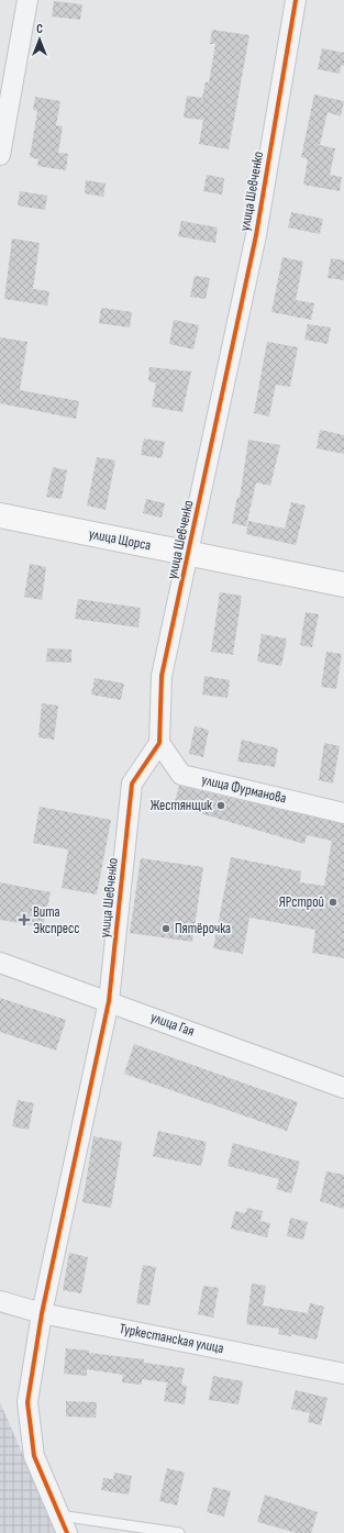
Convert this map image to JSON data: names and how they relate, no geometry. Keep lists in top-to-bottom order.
{
  "streets": {
    "main road": ["улица Щорса"],
    "street": [
      "улица Шевченко",
      "улица Фурманова",
      "улица Гая",
      "Туркестанская улица"
    ]
  },
  "crossings": [
    ["улица Шевченко", "улица Щорса"],
    ["улица Шевченко", "улица Фурманова"],
    ["улица Шевченко", "улица Гая"],
    ["улица Шевченко", "Туркестанская улица"]
  ],
  "places": {
    "other": ["Жестянщик", "ЯРстрой", "Пятёрочка"],
    "health": ["Вита Экспресс"]
  },
  "north": "top"
}
